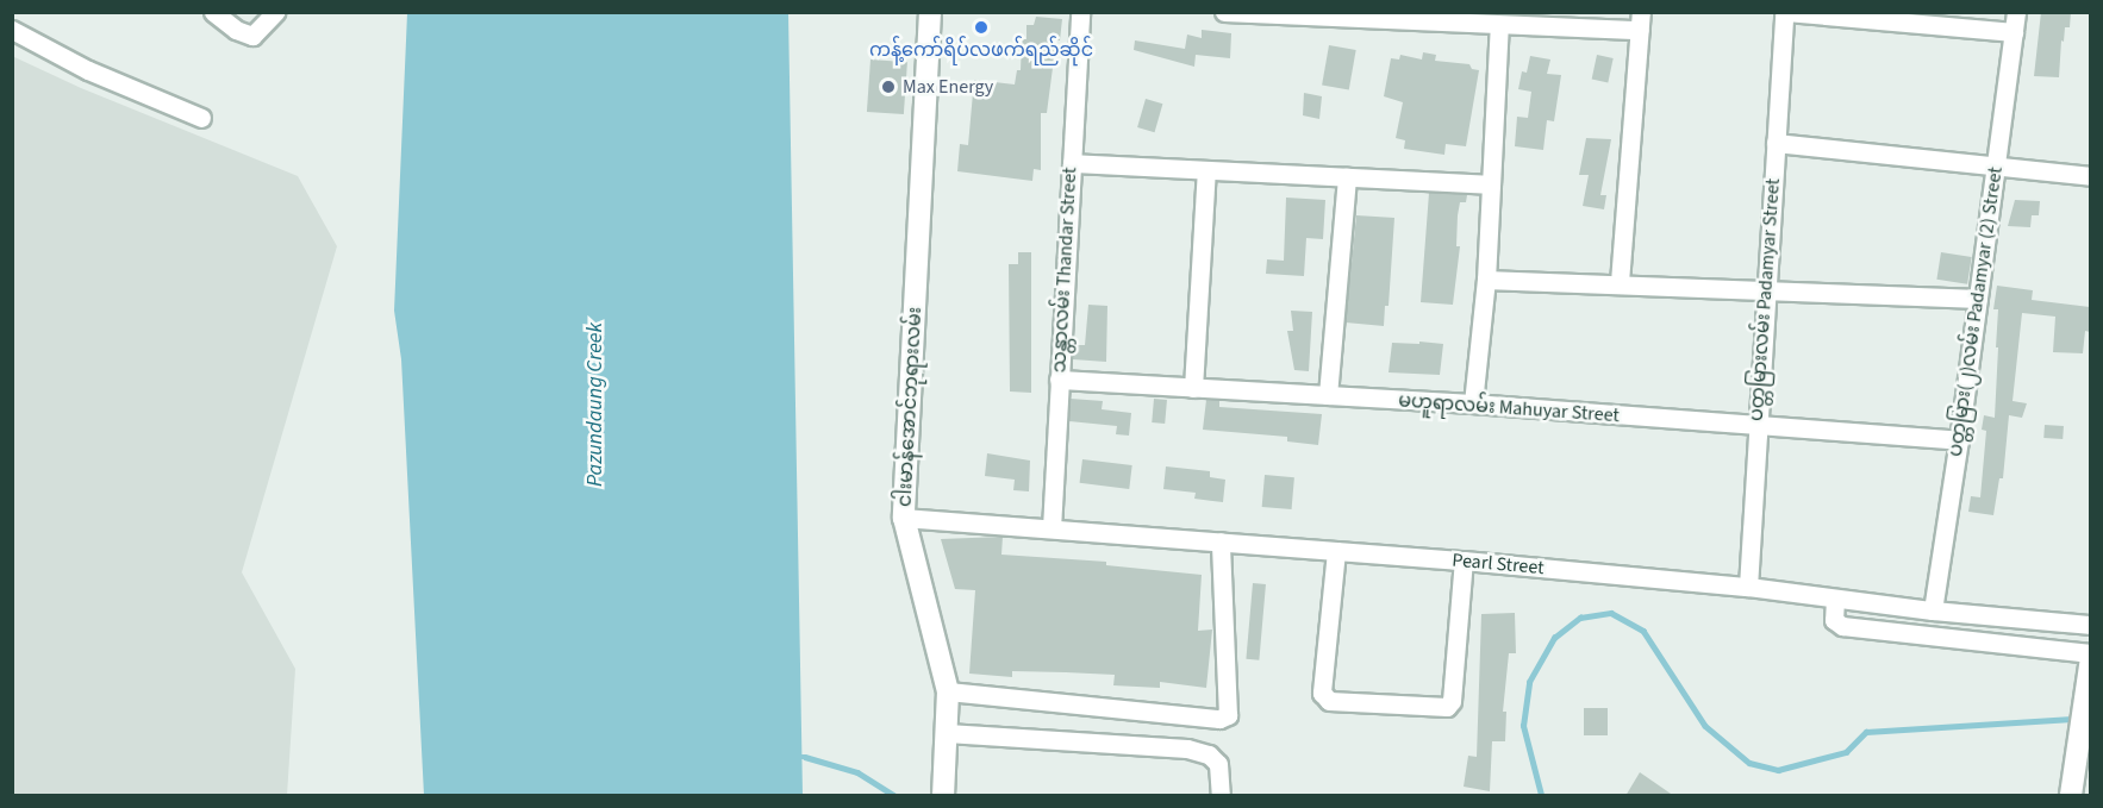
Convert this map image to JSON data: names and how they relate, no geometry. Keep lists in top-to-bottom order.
{
  "streets": {
    "main road": ["ငါးမာန်အောင်ဘုရားလမ်း"],
    "street": [
      "သန္တာလမ်း Thandar Street",
      "ပတ္တမြားလမ်း Padamyar Street",
      "ပတ္တမြား(၂)လမ်း Padamyar (2) Street",
      "မဟူရာလမ်း Mahuyar Street",
      "Pearl Street"
    ]
  },
  "crossings": [
    ["သန္တာလမ်း Thandar Street", "မဟူရာလမ်း Mahuyar Street"],
    ["သန္တာလမ်း Thandar Street", "Pearl Street"],
    ["ပတ္တမြားလမ်း Padamyar Street", "မဟူရာလမ်း Mahuyar Street"],
    ["ပတ္တမြားလမ်း Padamyar Street", "Pearl Street"],
    ["ပတ္တမြား(၂)လမ်း Padamyar (2) Street", "မဟူရာလမ်း Mahuyar Street"],
    ["ပတ္တမြား(၂)လမ်း Padamyar (2) Street", "Pearl Street"],
    ["ငါးမာန်အောင်ဘုရားလမ်း", "Pearl Street"]
  ],
  "water": ["Pazundaung Creek"],
  "places": ["ကန့်ကော်ရိပ်လဖက်ရည်ဆိုင်", "Max Energy"]
}
